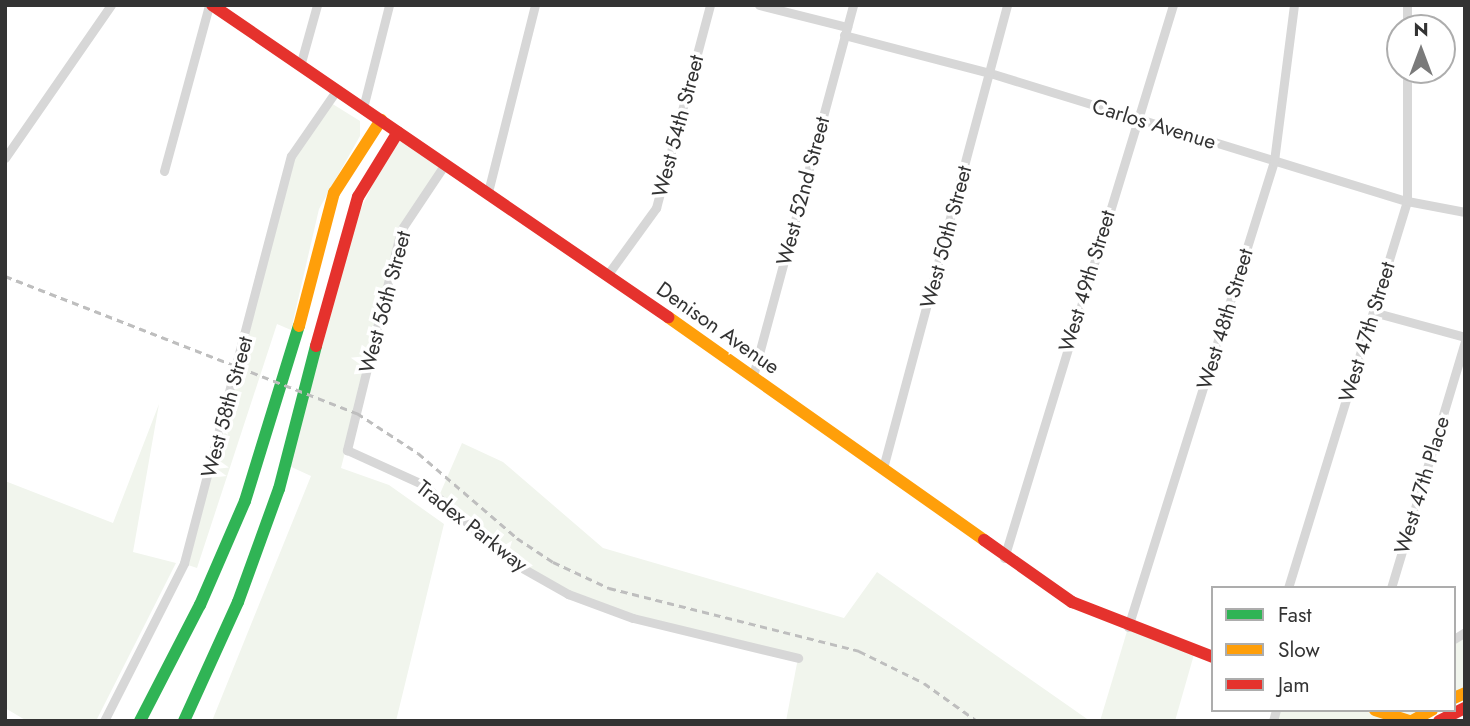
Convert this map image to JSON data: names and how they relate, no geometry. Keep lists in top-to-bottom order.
{
  "streets": {
    "main road": ["Denison Avenue"],
    "street": [
      "Carlos Avenue",
      "West 54th Street",
      "West 52nd Street",
      "West 50th Street",
      "West 49th Street",
      "West 56th Street",
      "West 48th Street",
      "West 47th Street",
      "West 58th Street",
      "West 47th Place",
      "Tradex Parkway"
    ]
  },
  "crossings": [
    ["Carlos Avenue", "West 52nd Street"],
    ["Carlos Avenue", "West 50th Street"],
    ["Carlos Avenue", "West 49th Street"],
    ["Carlos Avenue", "West 48th Street"],
    ["Carlos Avenue", "West 47th Street"],
    ["West 54th Street", "Denison Avenue"],
    ["West 52nd Street", "Denison Avenue"],
    ["West 50th Street", "Denison Avenue"],
    ["West 49th Street", "Denison Avenue"],
    ["West 56th Street", "Denison Avenue"],
    ["West 56th Street", "Tradex Parkway"],
    ["West 48th Street", "Denison Avenue"],
    ["Denison Avenue", "West 58th Street"]
  ],
  "legend": ["Fast", "Slow", "Jam"],
  "north": "top"
}
